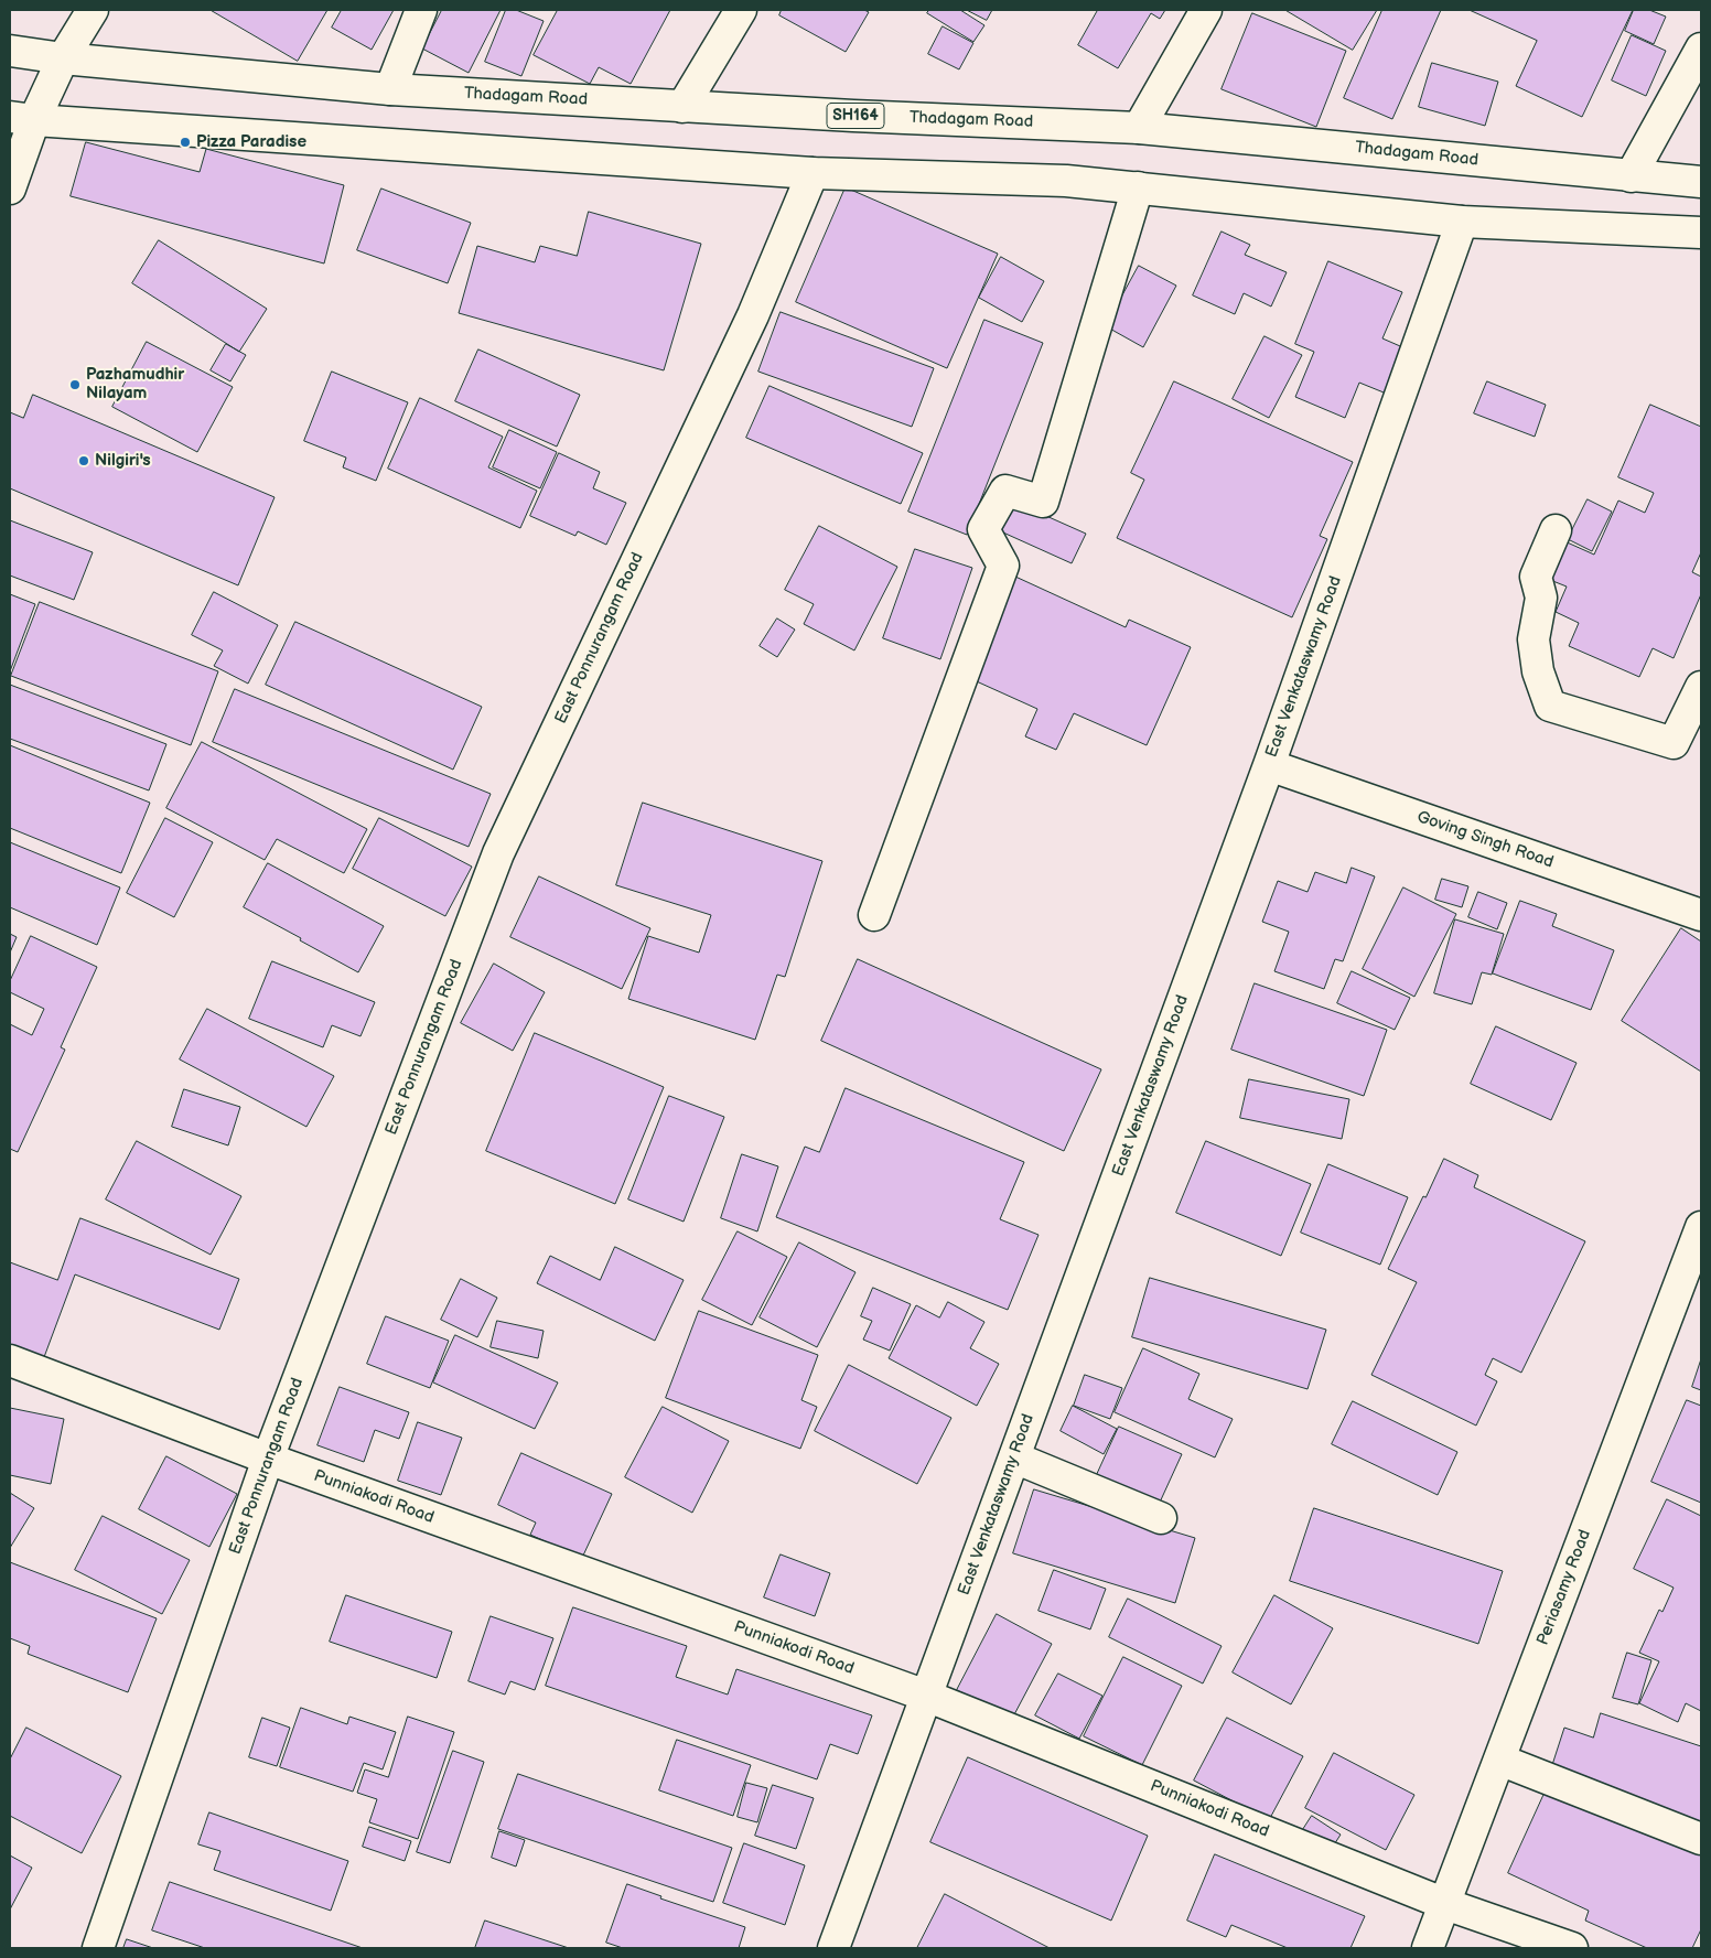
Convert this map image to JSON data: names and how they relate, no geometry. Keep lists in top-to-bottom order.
{
  "streets": {
    "street": [
      "Thadagam Road",
      "SH164",
      "East Ponnurangam Road",
      "East Venkataswamy Road",
      "Goving Singh Road",
      "Punniakodi Road",
      "Periasamy Road"
    ]
  },
  "crossings": [
    ["East Ponnurangam Road", "Punniakodi Road"],
    ["East Venkataswamy Road", "Goving Singh Road"],
    ["East Venkataswamy Road", "Punniakodi Road"],
    ["Punniakodi Road", "Periasamy Road"]
  ],
  "places": ["Pizza Paradise", "Pazhamudhir Nilayam", "Nilgiri's"]
}
